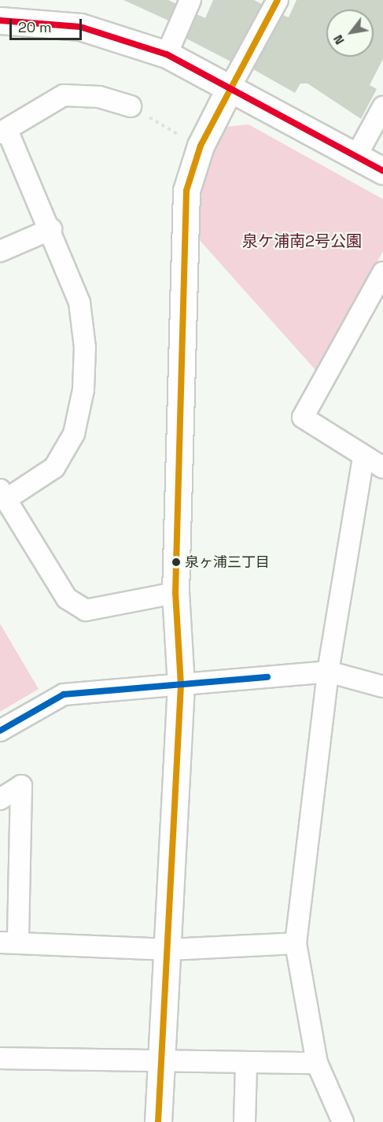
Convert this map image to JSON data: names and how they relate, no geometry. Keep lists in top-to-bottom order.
{
  "parks": ["泉ケ浦南2号公園"],
  "places": ["泉ヶ浦三丁目"],
  "scale_bar": "20 m",
  "north": "bottom left"
}
